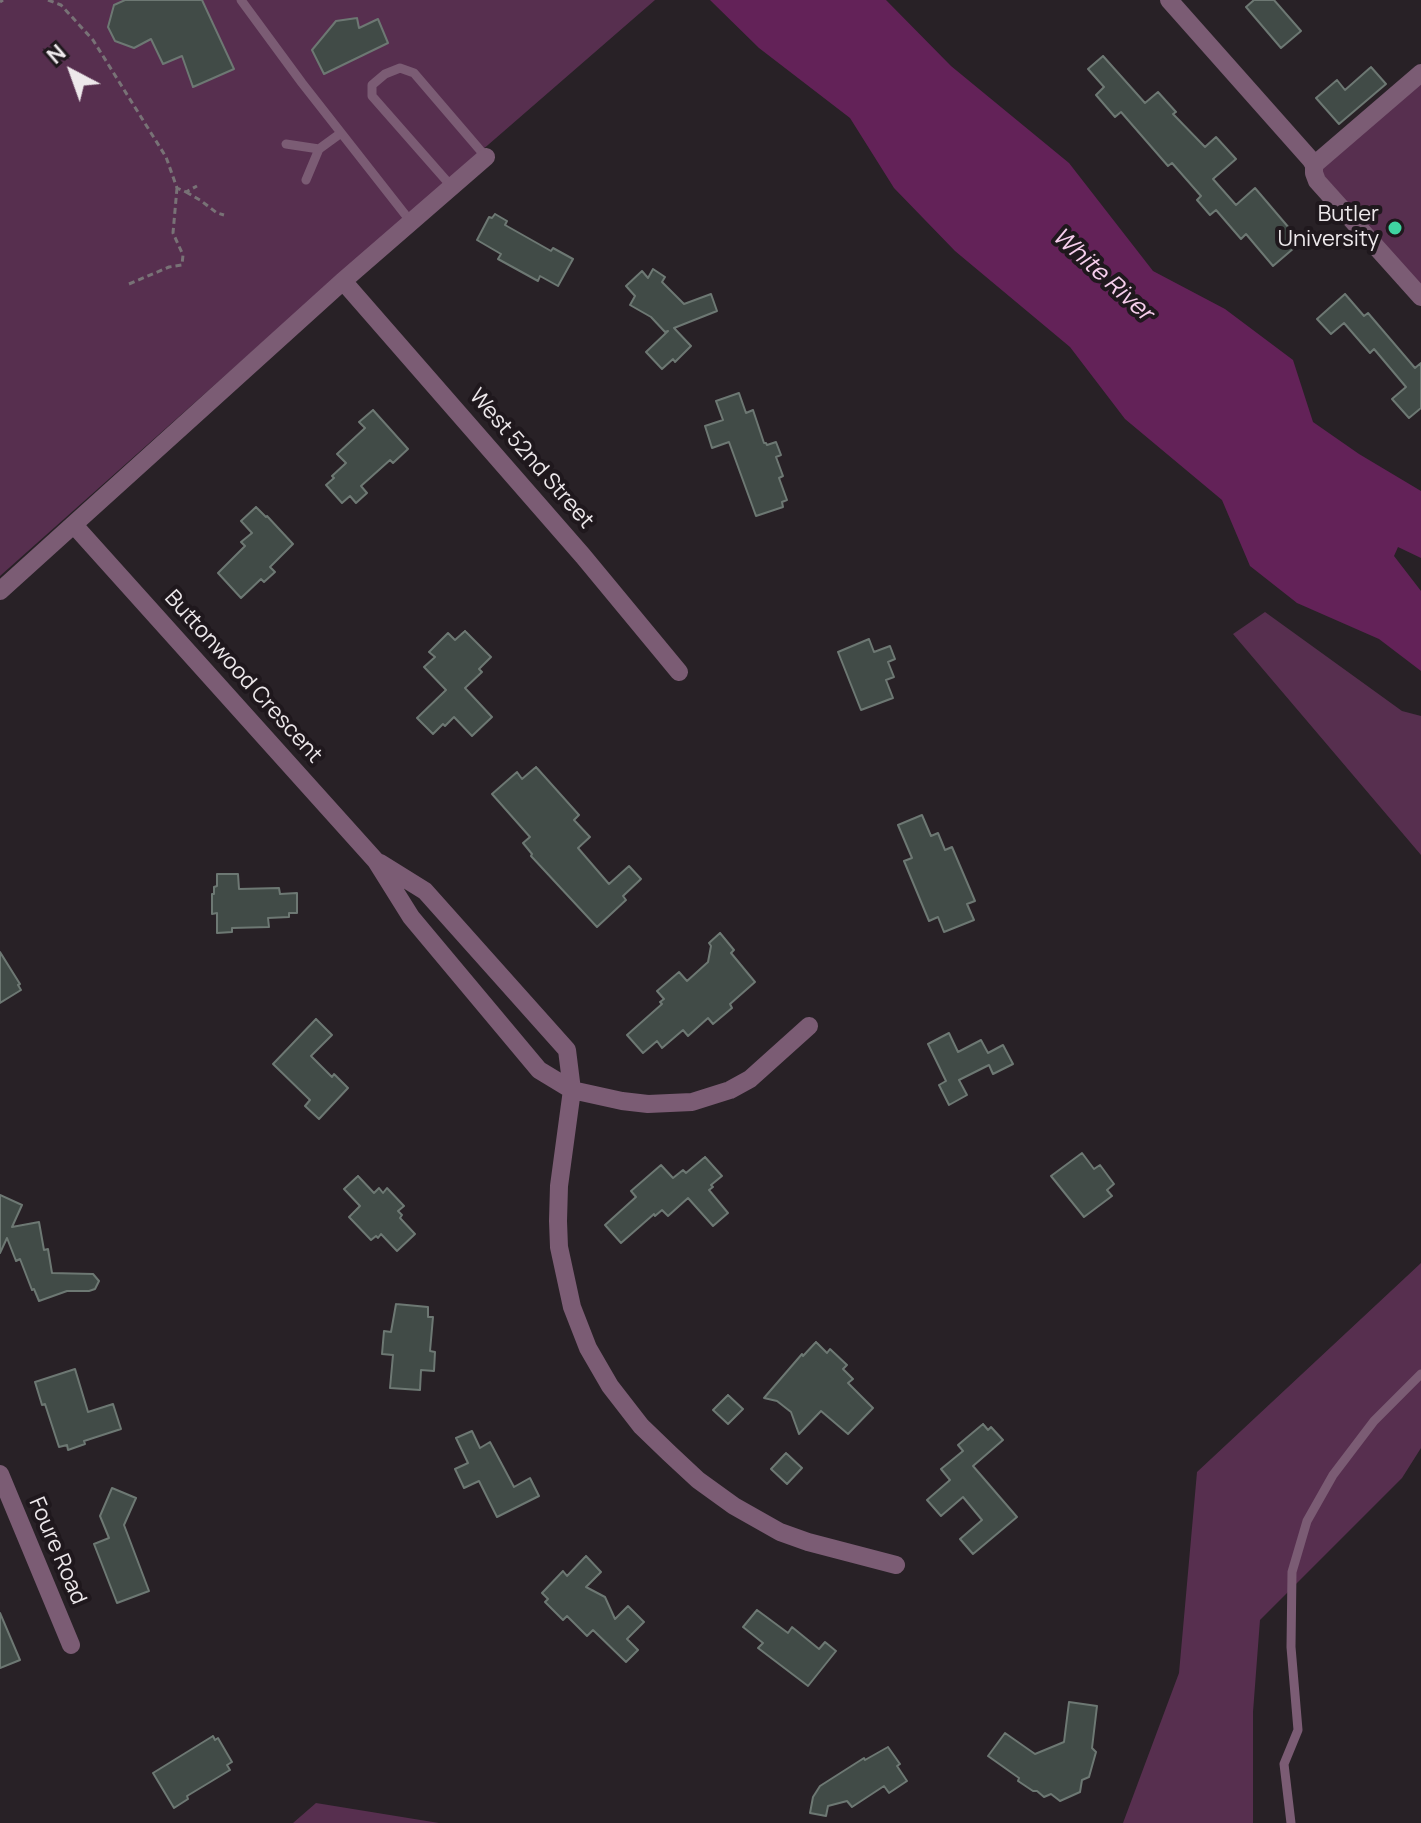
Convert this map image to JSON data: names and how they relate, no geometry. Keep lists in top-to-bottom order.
{
  "streets": {
    "street": ["West 52nd Street", "Buttonwood Crescent", "Foure Road"]
  },
  "water": ["White River"],
  "places": ["Butler University"],
  "north": "top left"
}
